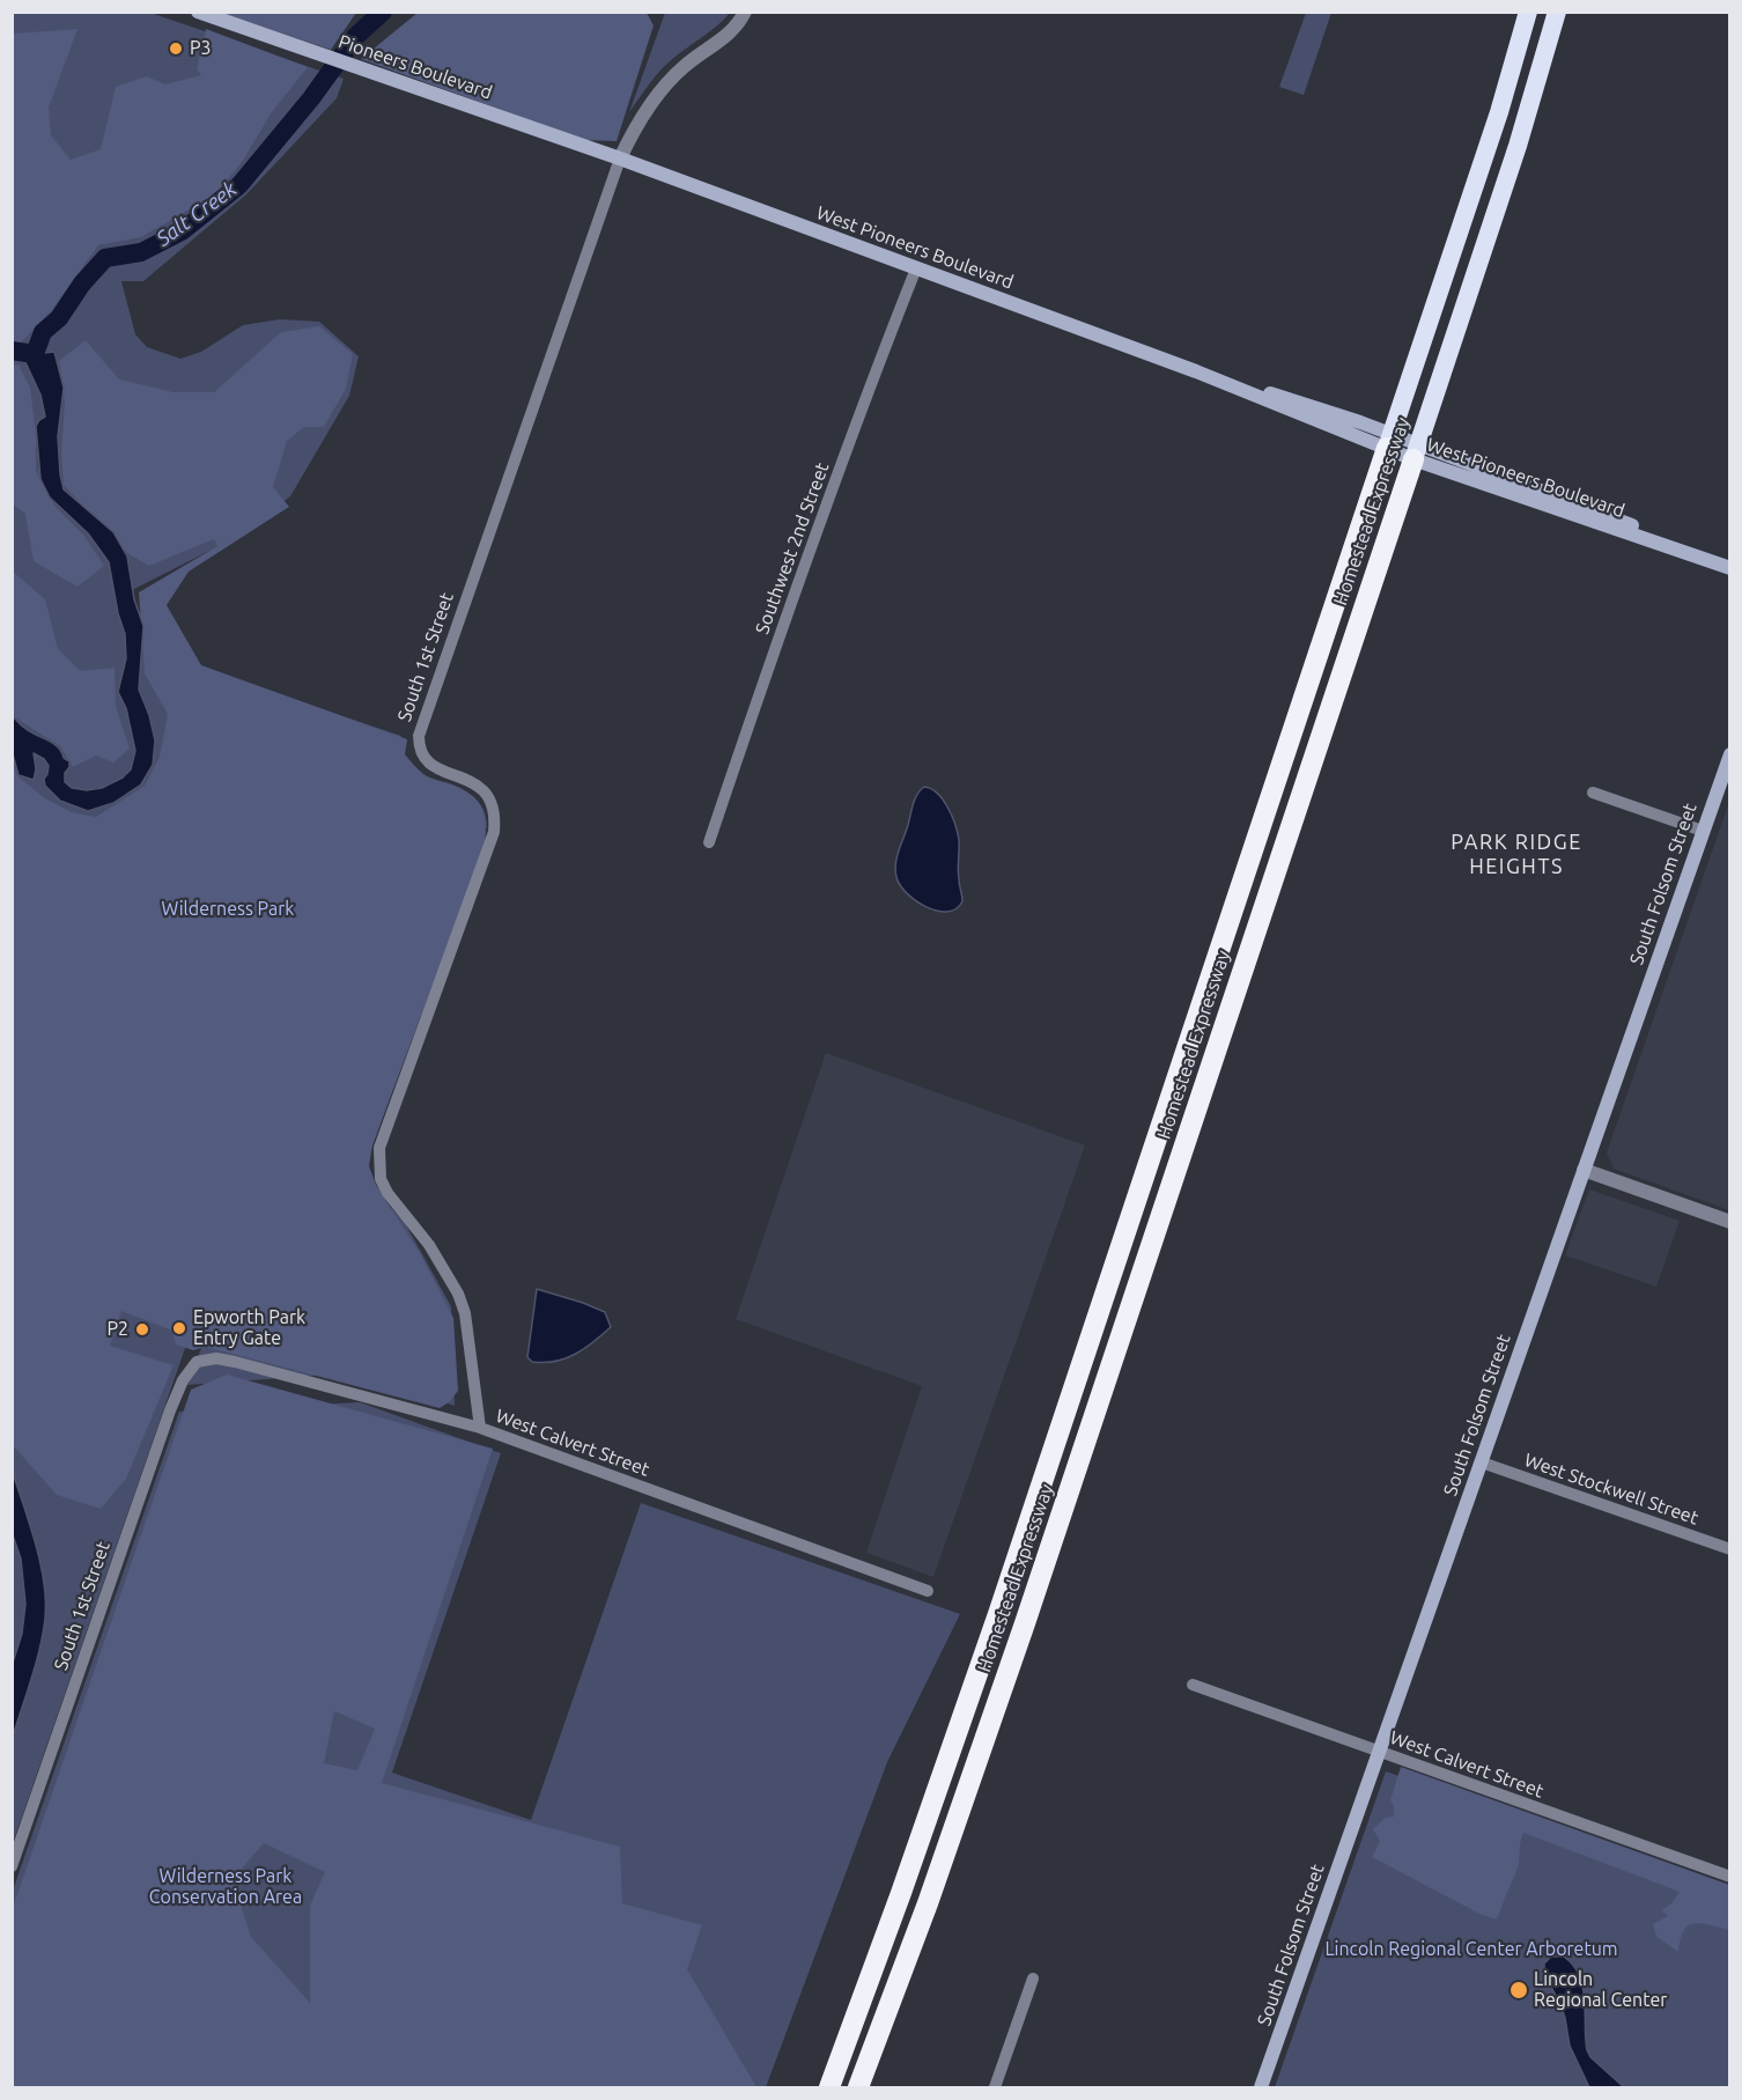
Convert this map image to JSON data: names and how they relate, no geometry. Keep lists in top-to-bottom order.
{
  "streets": {
    "highway": ["Homestead Expressway"],
    "main road": ["Pioneers Boulevard", "West Pioneers Boulevard", "South Folsom Street"],
    "street": [
      "Southwest 2nd Street",
      "South 1st Street",
      "West Calvert Street",
      "West Stockwell Street"
    ]
  },
  "crossings": [
    ["Pioneers Boulevard", "West Pioneers Boulevard"],
    ["Pioneers Boulevard", "South 1st Street"],
    ["West Pioneers Boulevard", "Homestead Expressway"],
    ["West Pioneers Boulevard", "Southwest 2nd Street"],
    ["West Pioneers Boulevard", "South 1st Street"],
    ["South 1st Street", "West Calvert Street"],
    ["South Folsom Street", "West Calvert Street"],
    ["South Folsom Street", "West Stockwell Street"]
  ],
  "districts": ["PARK RIDGE HEIGHTS"],
  "water": ["Salt Creek"],
  "parks": ["Wilderness Park", "Wilderness Park Conservation Area", "Lincoln Regional Center Arboretum"],
  "places": [
    "P3",
    "Epworth Park Entry Gate",
    "P2",
    "Lincoln Regional Center"
  ]
}
